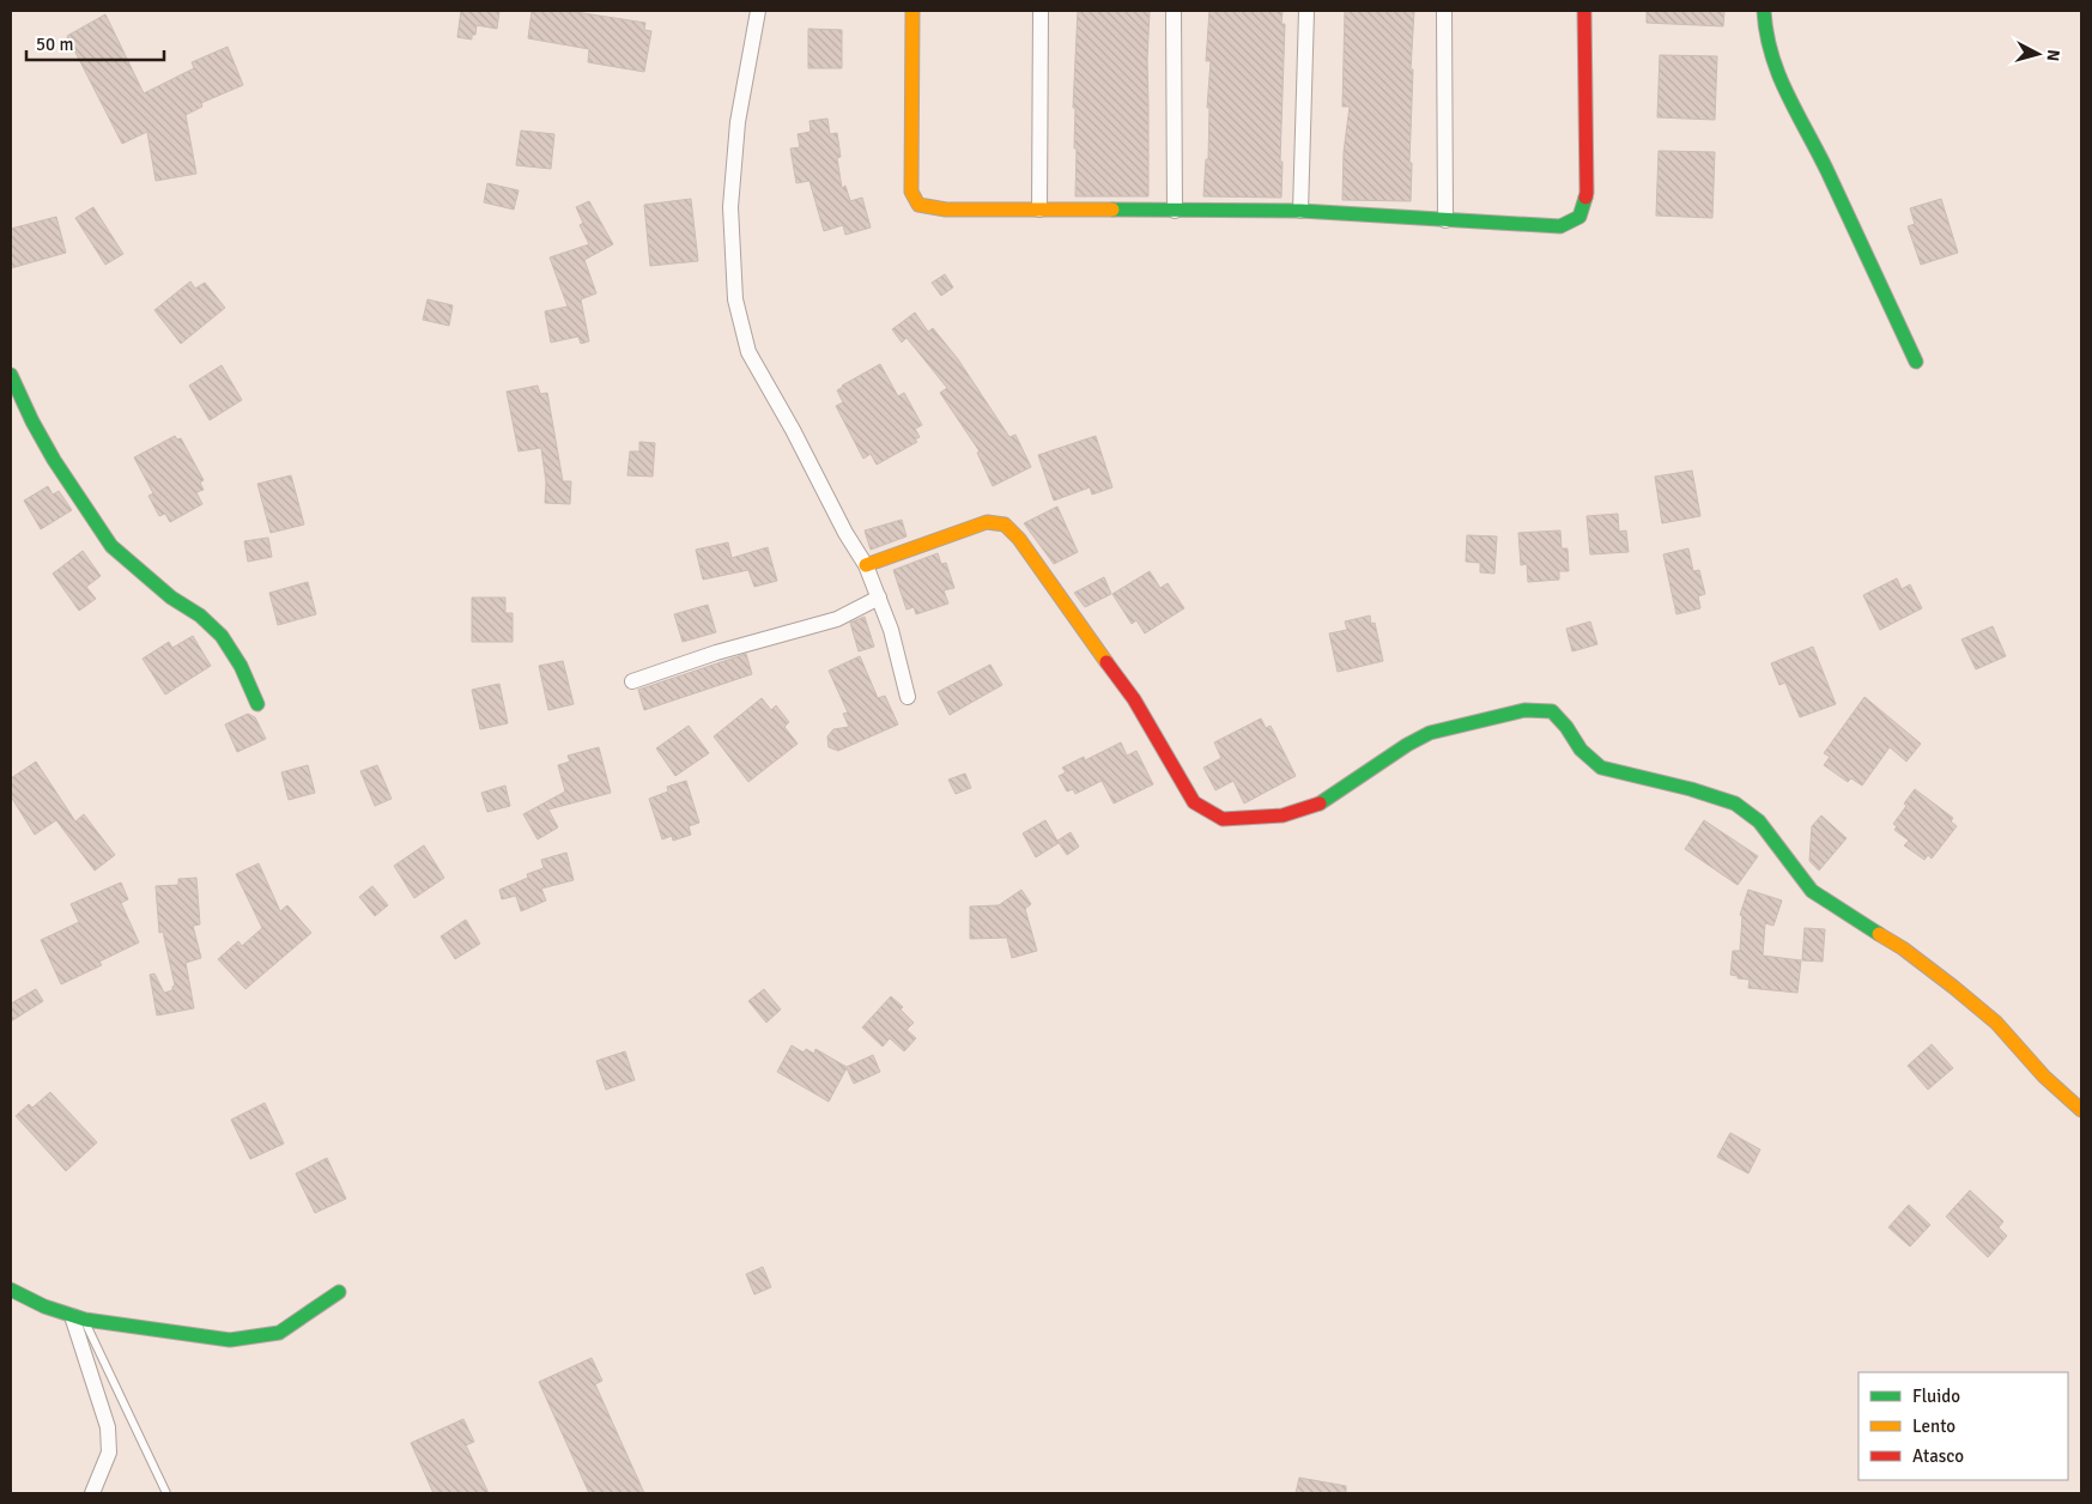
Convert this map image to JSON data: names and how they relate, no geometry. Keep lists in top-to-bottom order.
{
  "legend": ["Fluido", "Lento", "Atasco"],
  "scale_bar": "50 m",
  "north": "right"
}
